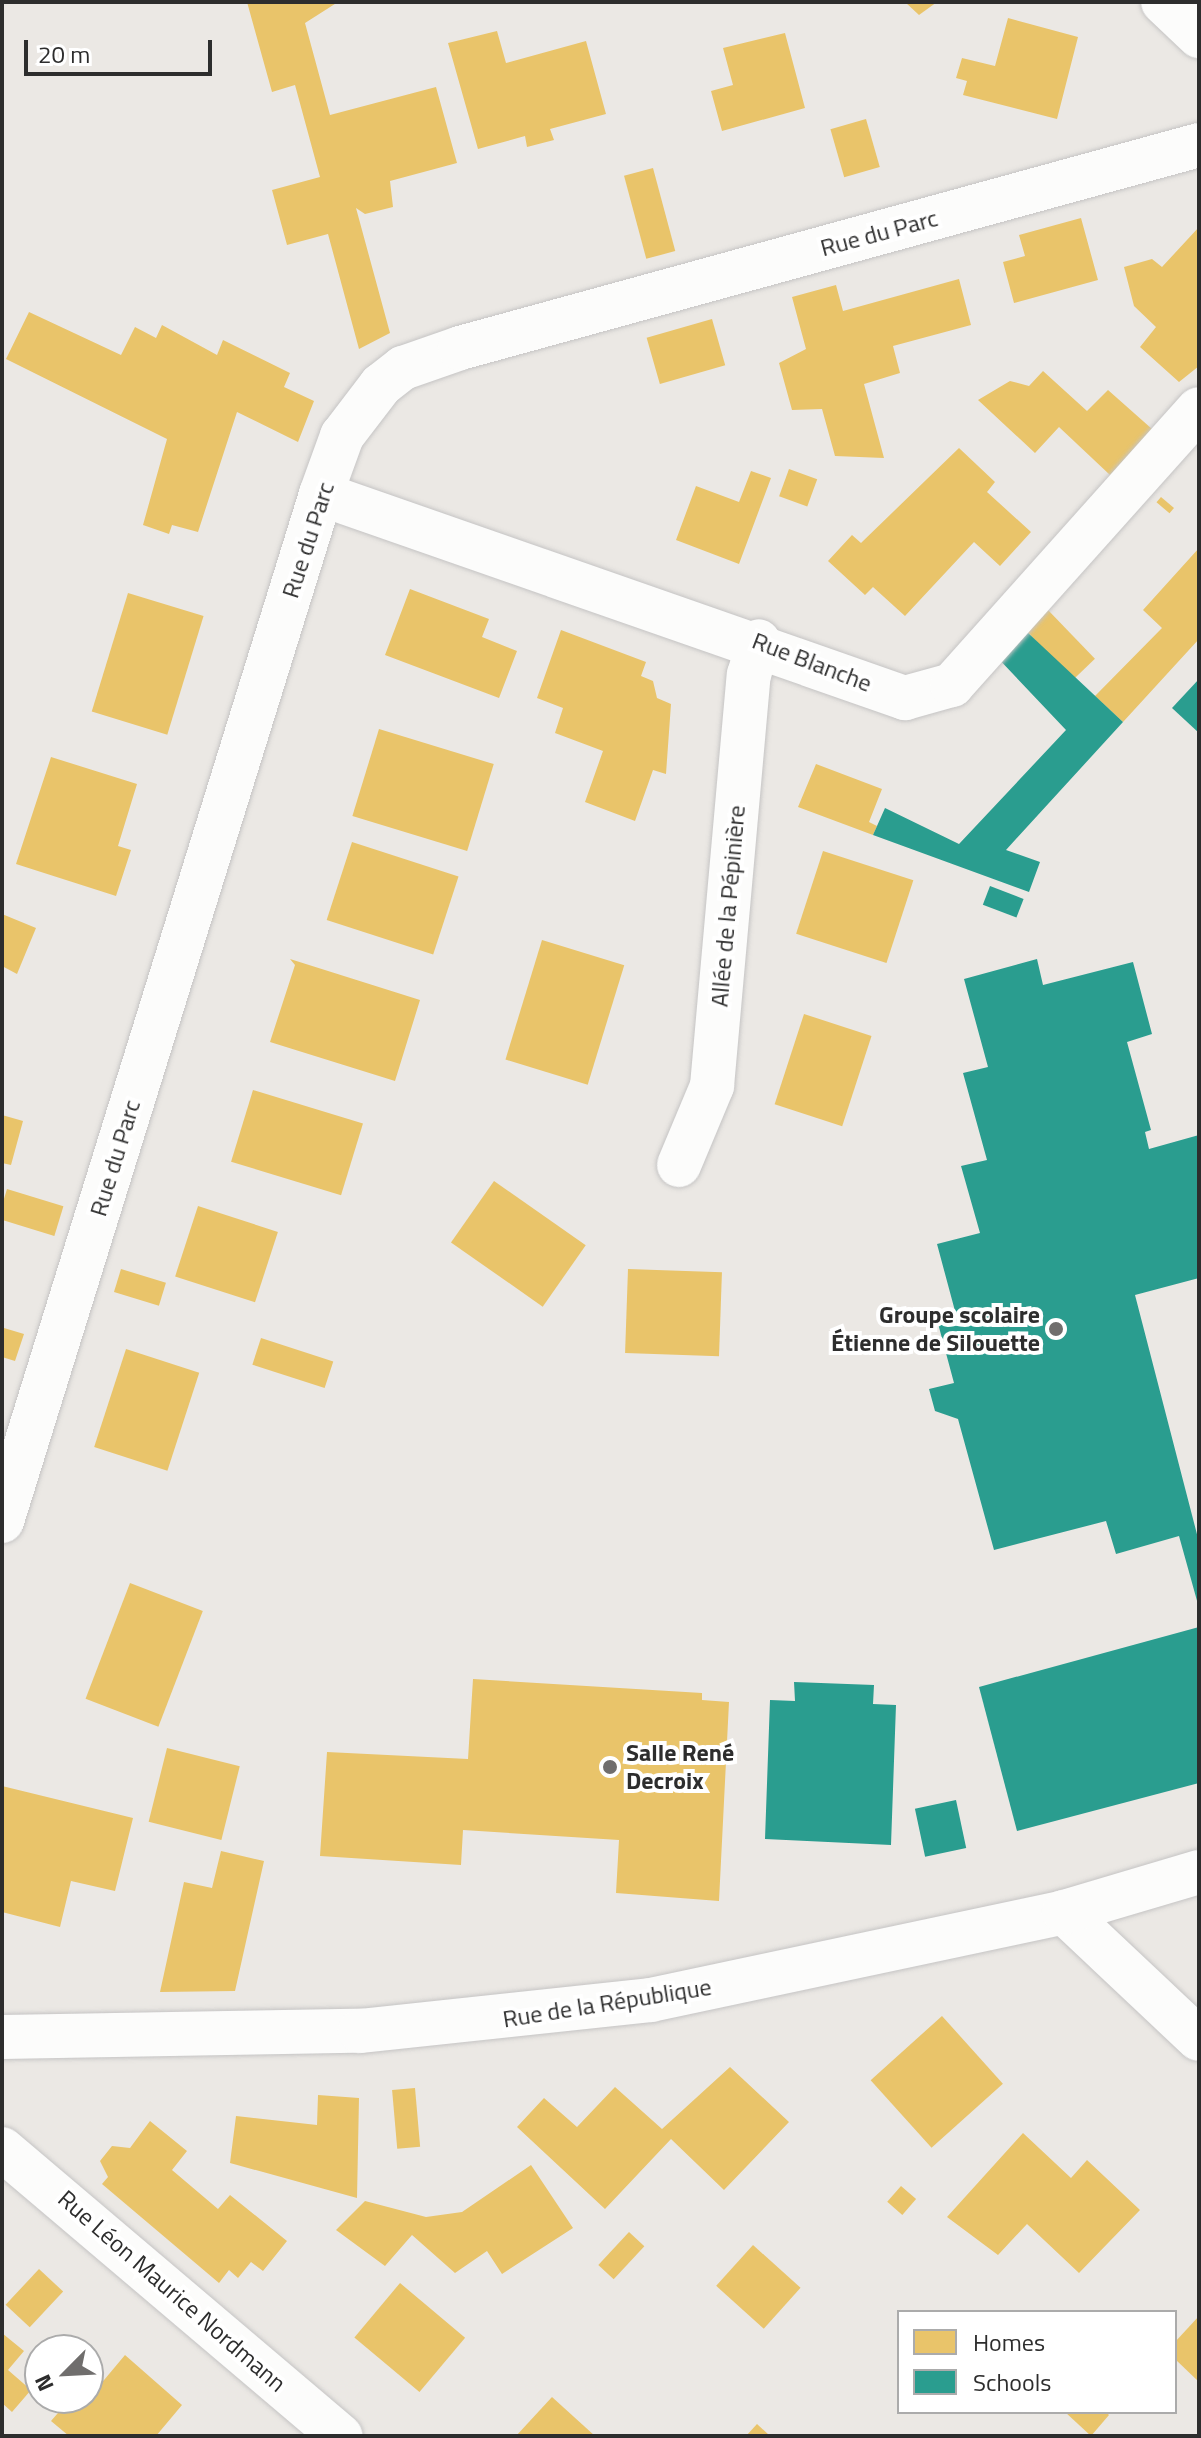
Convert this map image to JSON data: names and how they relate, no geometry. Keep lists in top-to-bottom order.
{
  "streets": {
    "street": [
      "Rue du Parc",
      "Rue Blanche",
      "Allée de la Pépinière",
      "Rue de la République",
      "Rue Léon Maurice Nordmann"
    ]
  },
  "crossings": [
    ["Rue du Parc", "Rue Blanche"],
    ["Rue Blanche", "Allée de la Pépinière"]
  ],
  "places": ["Groupe scolaire Étienne de Silouette", "Salle René Decroix"],
  "legend": ["Homes", "Schools"],
  "scale_bar": "20 m",
  "north": "bottom left"
}
